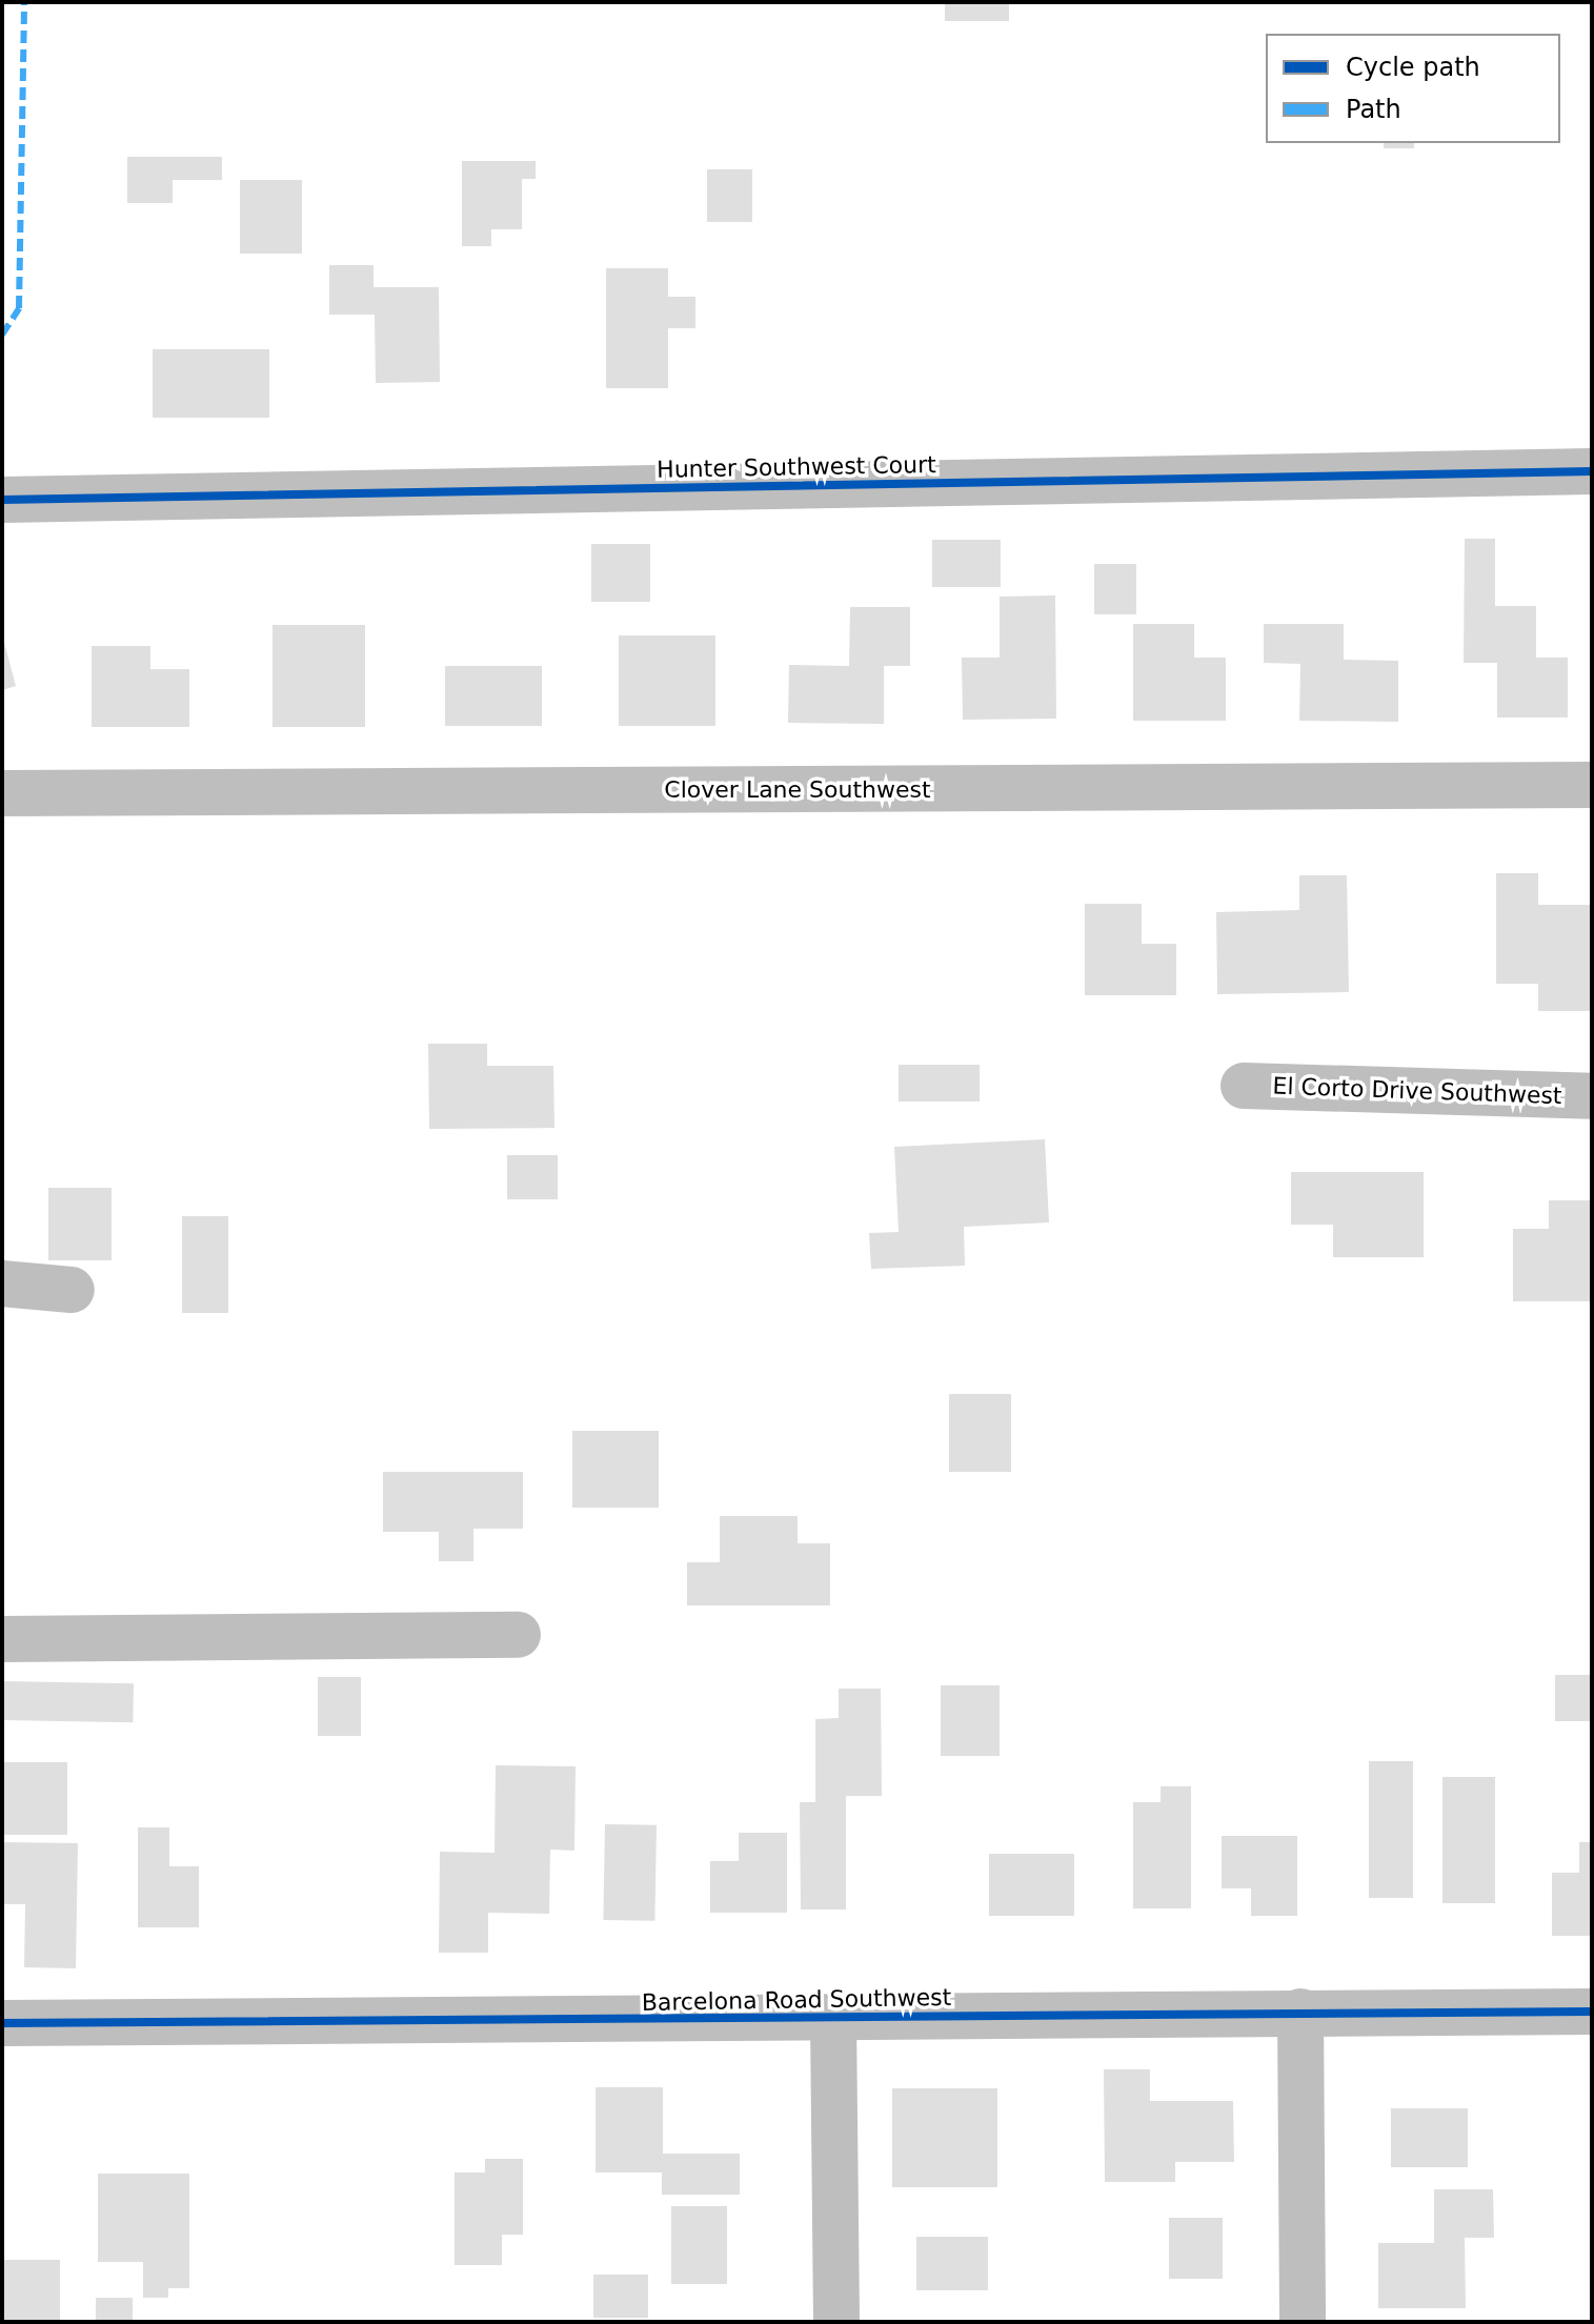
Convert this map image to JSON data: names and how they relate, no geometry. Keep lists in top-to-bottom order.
{
  "streets": {
    "street": [
      "Hunter Southwest Court",
      "Clover Lane Southwest",
      "El Corto Drive Southwest",
      "Barcelona Road Southwest"
    ]
  },
  "legend": ["Cycle path", "Path"]
}
